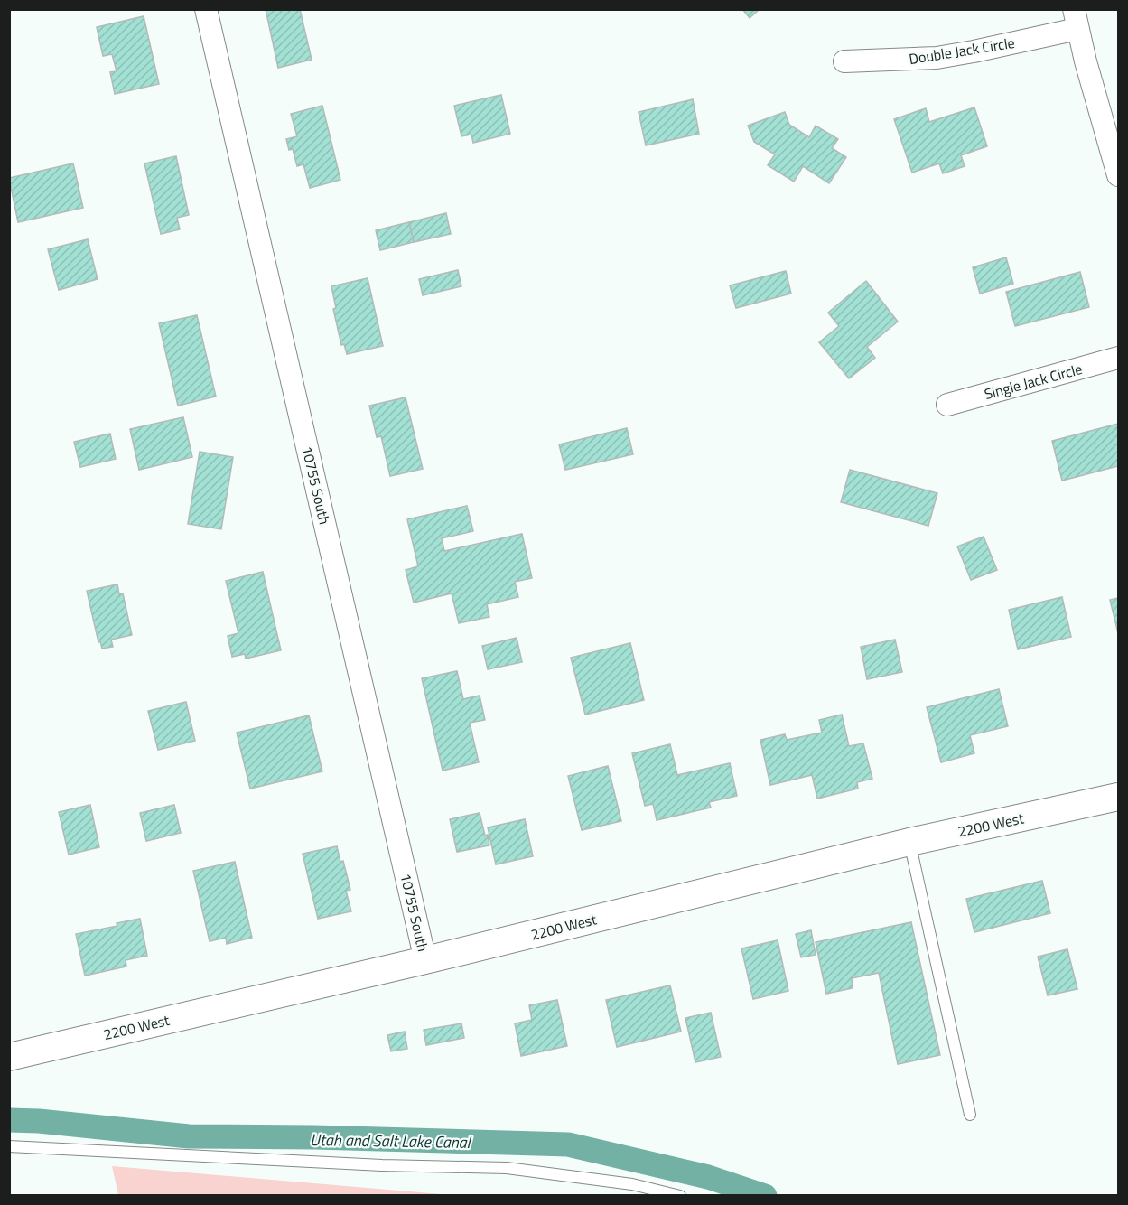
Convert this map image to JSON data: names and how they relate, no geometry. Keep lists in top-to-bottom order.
{
  "streets": {
    "street": [
      "Double Jack Circle",
      "Single Jack Circle",
      "10755 South",
      "2200 West"
    ]
  },
  "crossings": [
    ["10755 South", "2200 West"]
  ],
  "water": ["Utah and Salt Lake Canal"]
}
